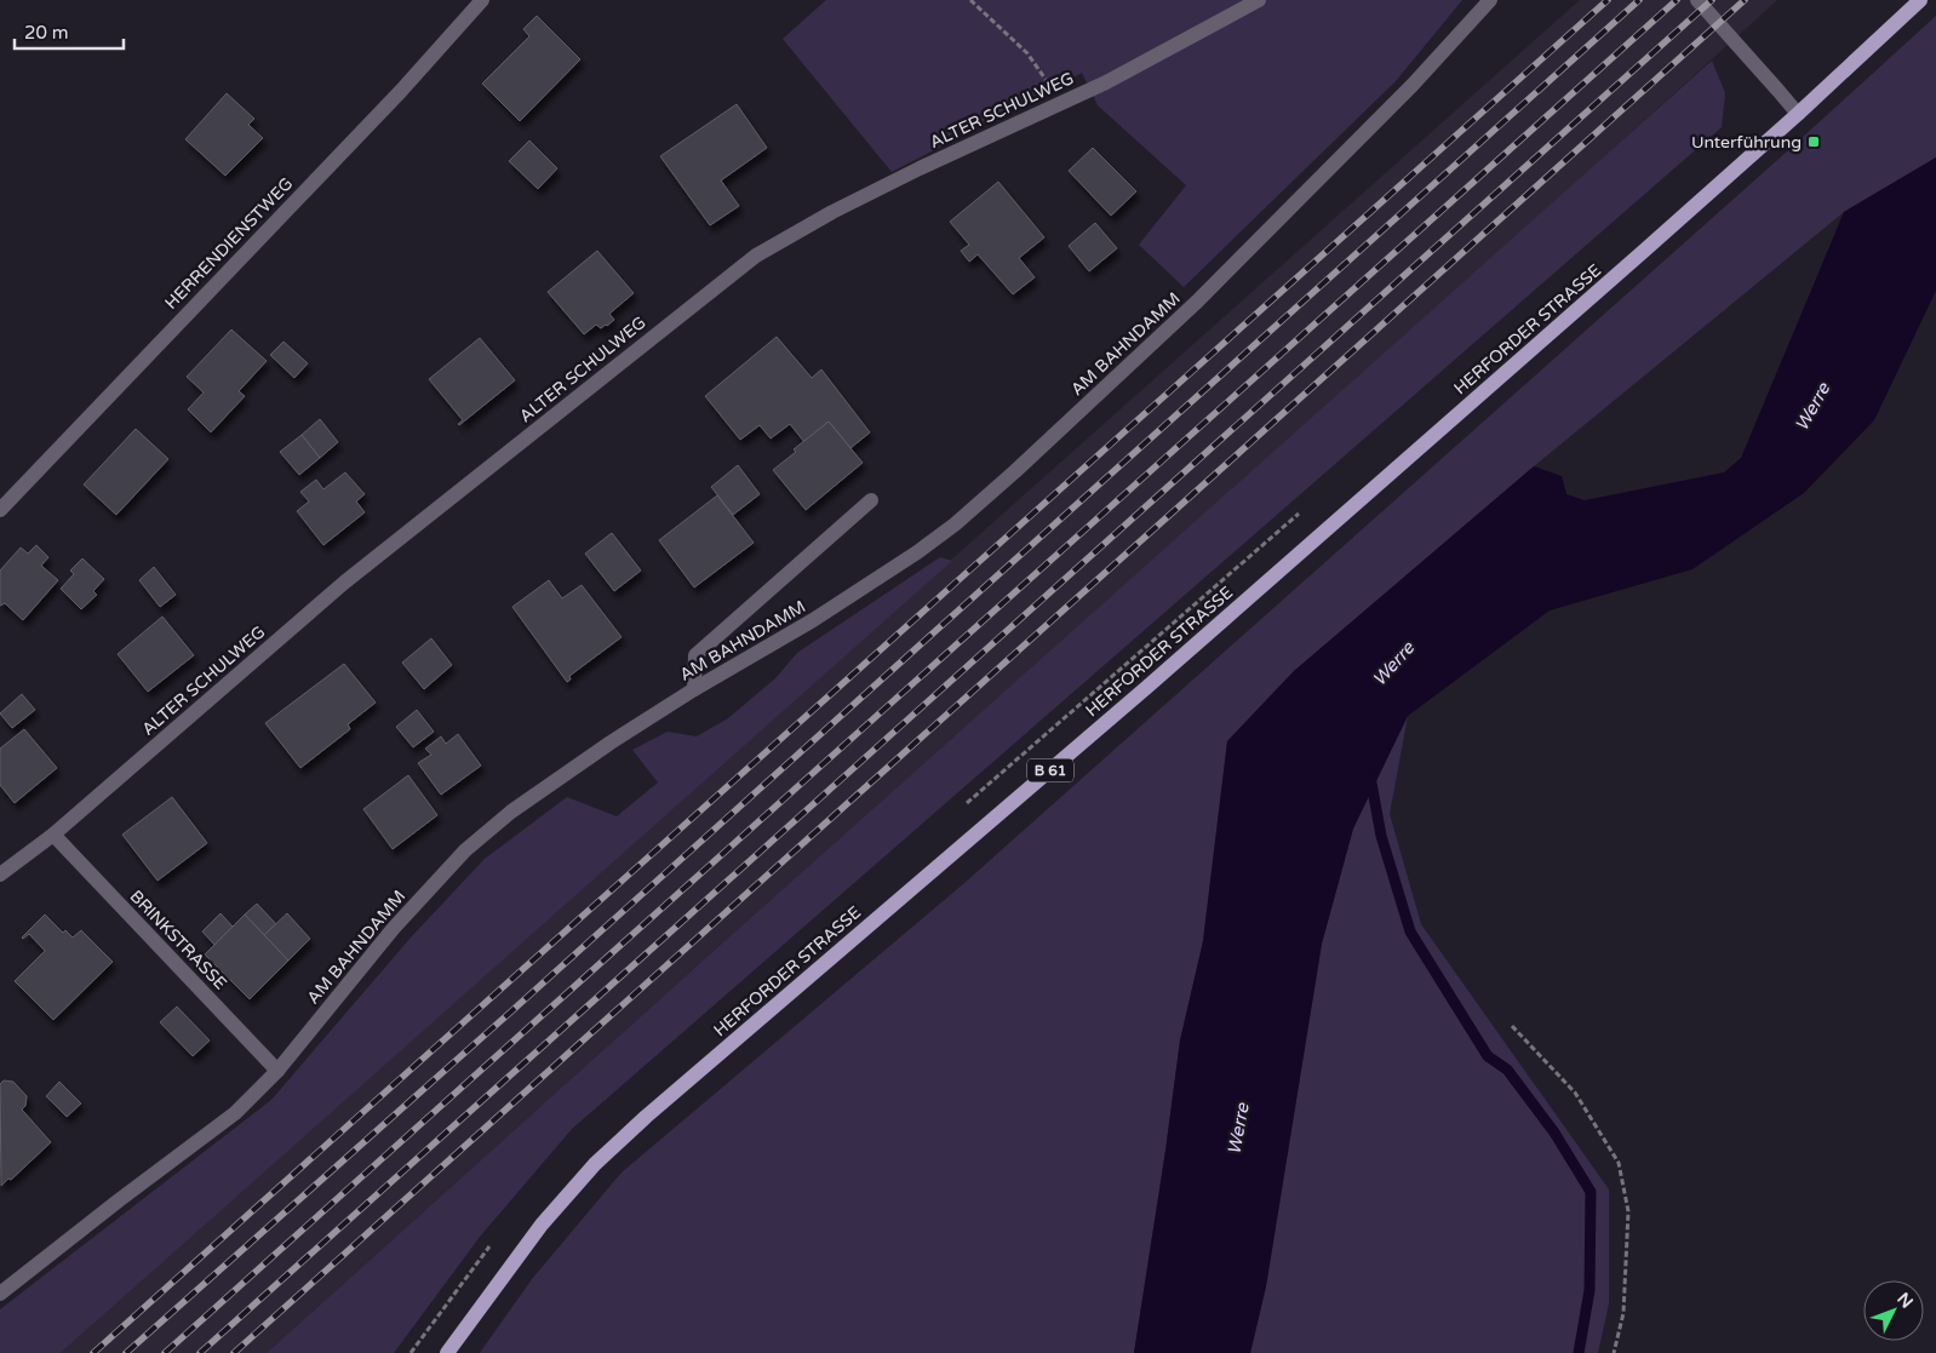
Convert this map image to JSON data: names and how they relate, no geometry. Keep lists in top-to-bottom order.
{
  "streets": {
    "main road": ["HERFORDER STRASSE", "B 61"],
    "street": [
      "ALTER SCHULWEG",
      "HERRENDIENSTWEG",
      "AM BAHNDAMM",
      "BRINKSTRASSE"
    ]
  },
  "crossings": [
    ["ALTER SCHULWEG", "BRINKSTRASSE"],
    ["AM BAHNDAMM", "BRINKSTRASSE"]
  ],
  "water": ["Werre"],
  "places": {
    "transit": ["Unterführung"]
  },
  "scale_bar": "20 m",
  "north": "top right"
}
